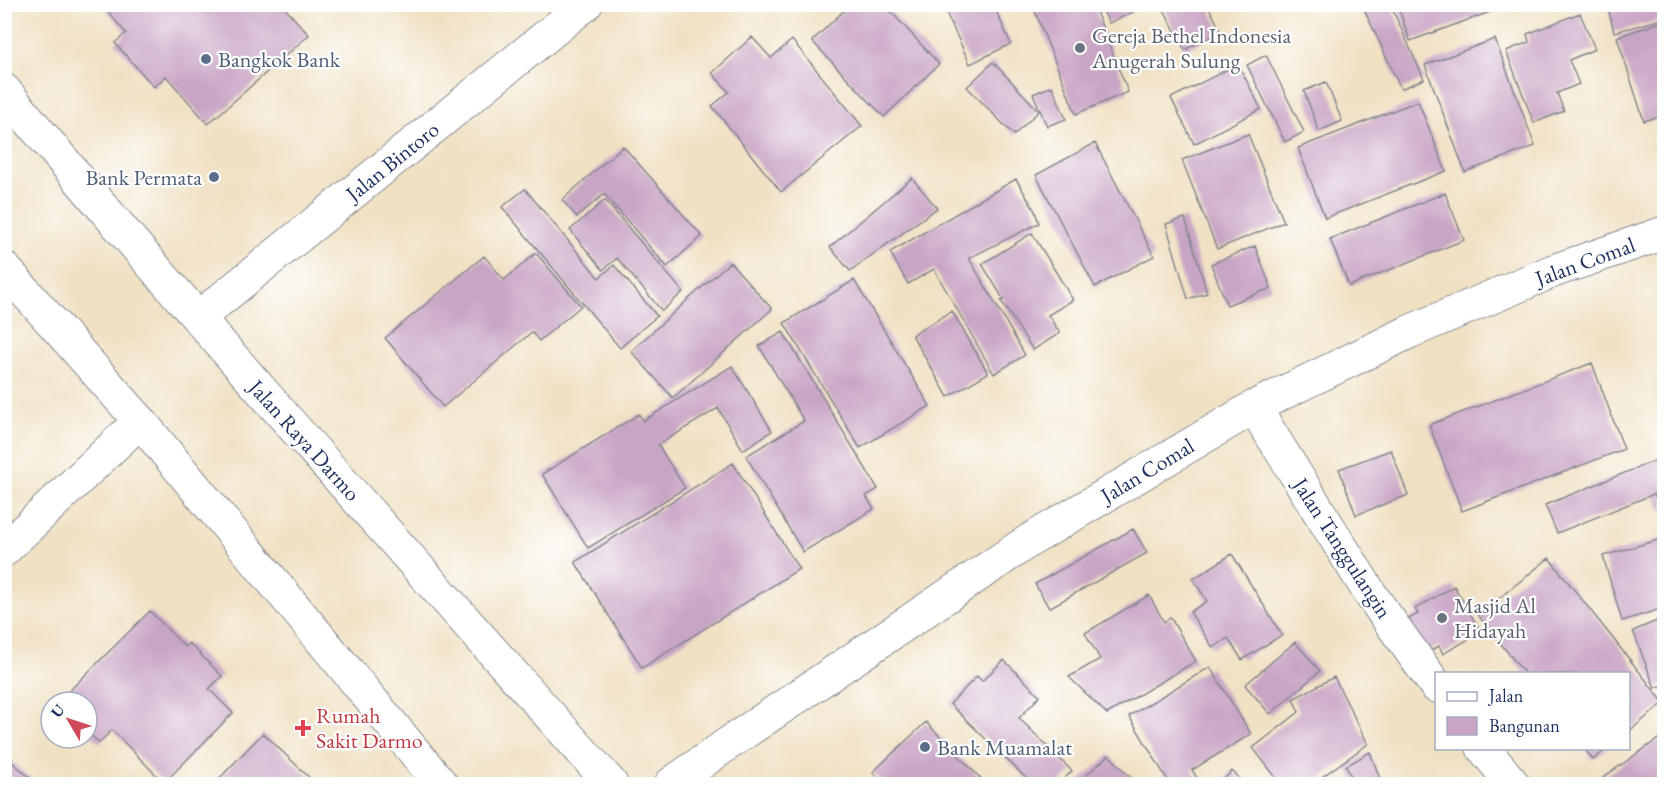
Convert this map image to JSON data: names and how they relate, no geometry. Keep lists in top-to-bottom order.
{
  "streets": {
    "street": [
      "Jalan Bintoro",
      "Jalan Comal",
      "Jalan Raya Darmo",
      "Jalan Tanggulangin"
    ]
  },
  "crossings": [
    ["Jalan Bintoro", "Jalan Raya Darmo"],
    ["Jalan Comal", "Jalan Tanggulangin"]
  ],
  "places": {
    "other": [
      "Gereja Bethel Indonesia Anugerah Sulung",
      "Bangkok Bank",
      "Bank Permata",
      "Masjid Al Hidayah",
      "Bank Muamalat"
    ],
    "health": ["Rumah Sakit Darmo"]
  },
  "legend": ["Jalan", "Bangunan"],
  "north": "top left"
}
